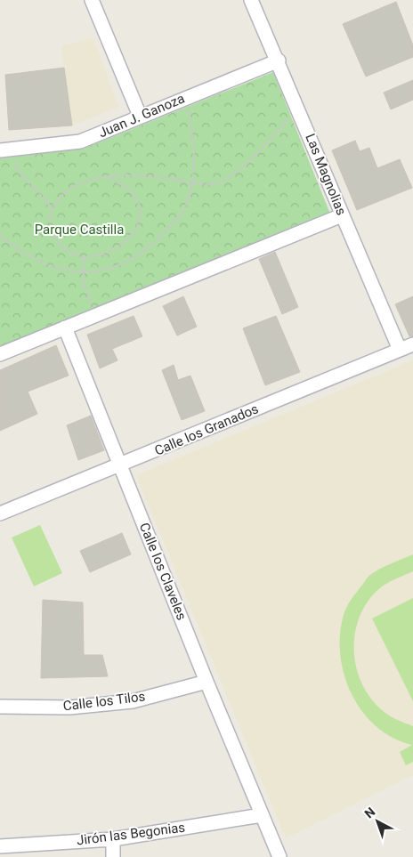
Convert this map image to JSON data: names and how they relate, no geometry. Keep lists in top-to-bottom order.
{
  "streets": {
    "street": [
      "Juan J. Ganoza",
      "Las Magnolias",
      "Calle los Granados",
      "Calle los Claveles",
      "Calle los Tilos",
      "Jirón las Begonias"
    ]
  },
  "crossings": [
    ["Juan J. Ganoza", "Las Magnolias"],
    ["Las Magnolias", "Calle los Granados"],
    ["Calle los Granados", "Calle los Claveles"],
    ["Calle los Claveles", "Calle los Tilos"],
    ["Calle los Claveles", "Jirón las Begonias"]
  ],
  "parks": ["Parque Castilla"],
  "north": "top left"
}
